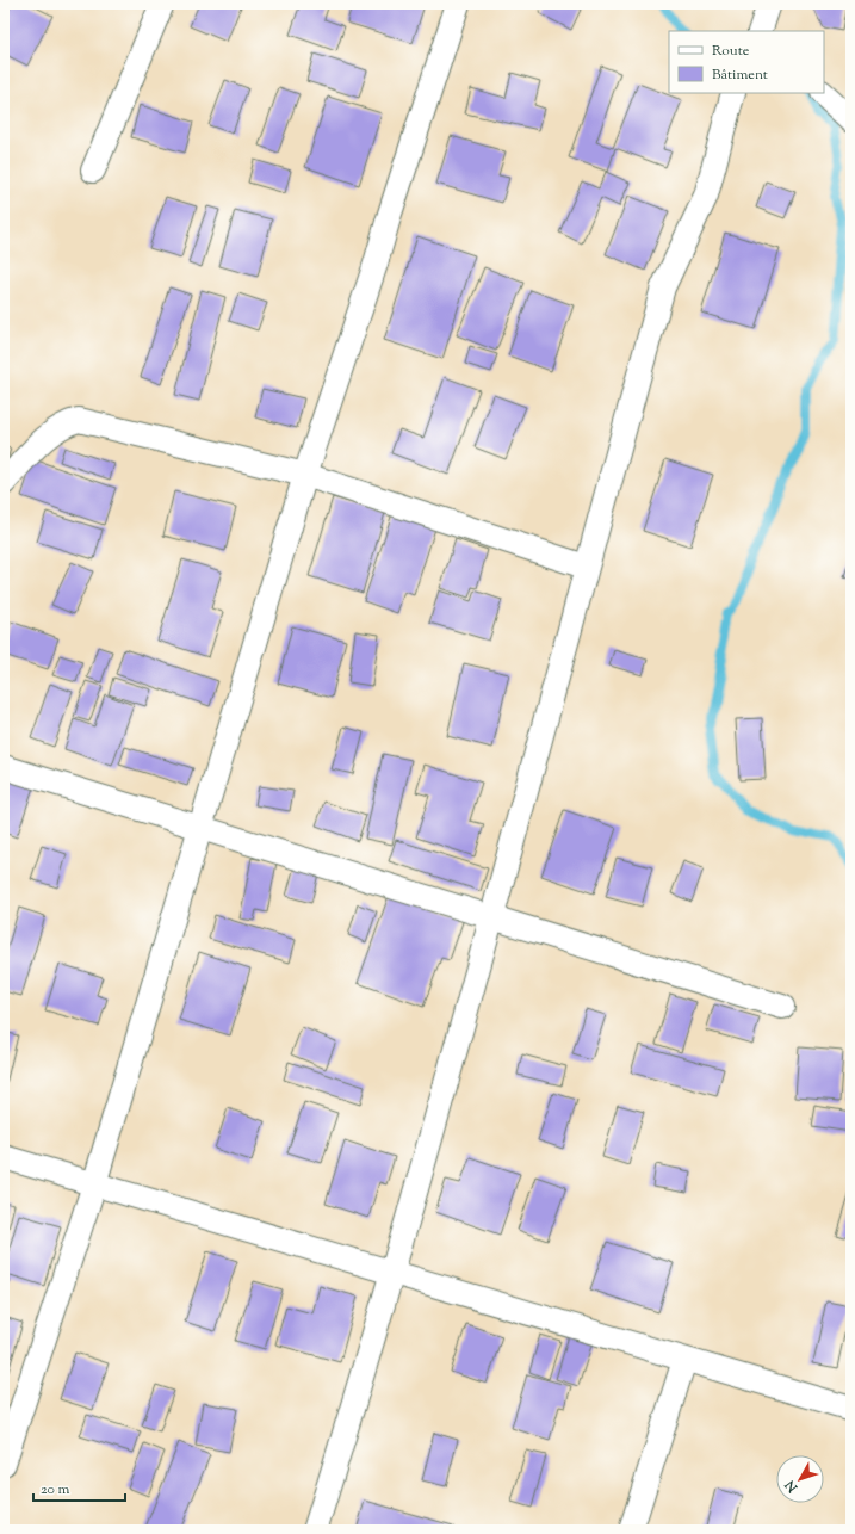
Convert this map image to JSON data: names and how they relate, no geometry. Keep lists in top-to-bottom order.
{
  "legend": ["Route", "Bâtiment"],
  "scale_bar": "20 m",
  "north": "bottom left"
}
